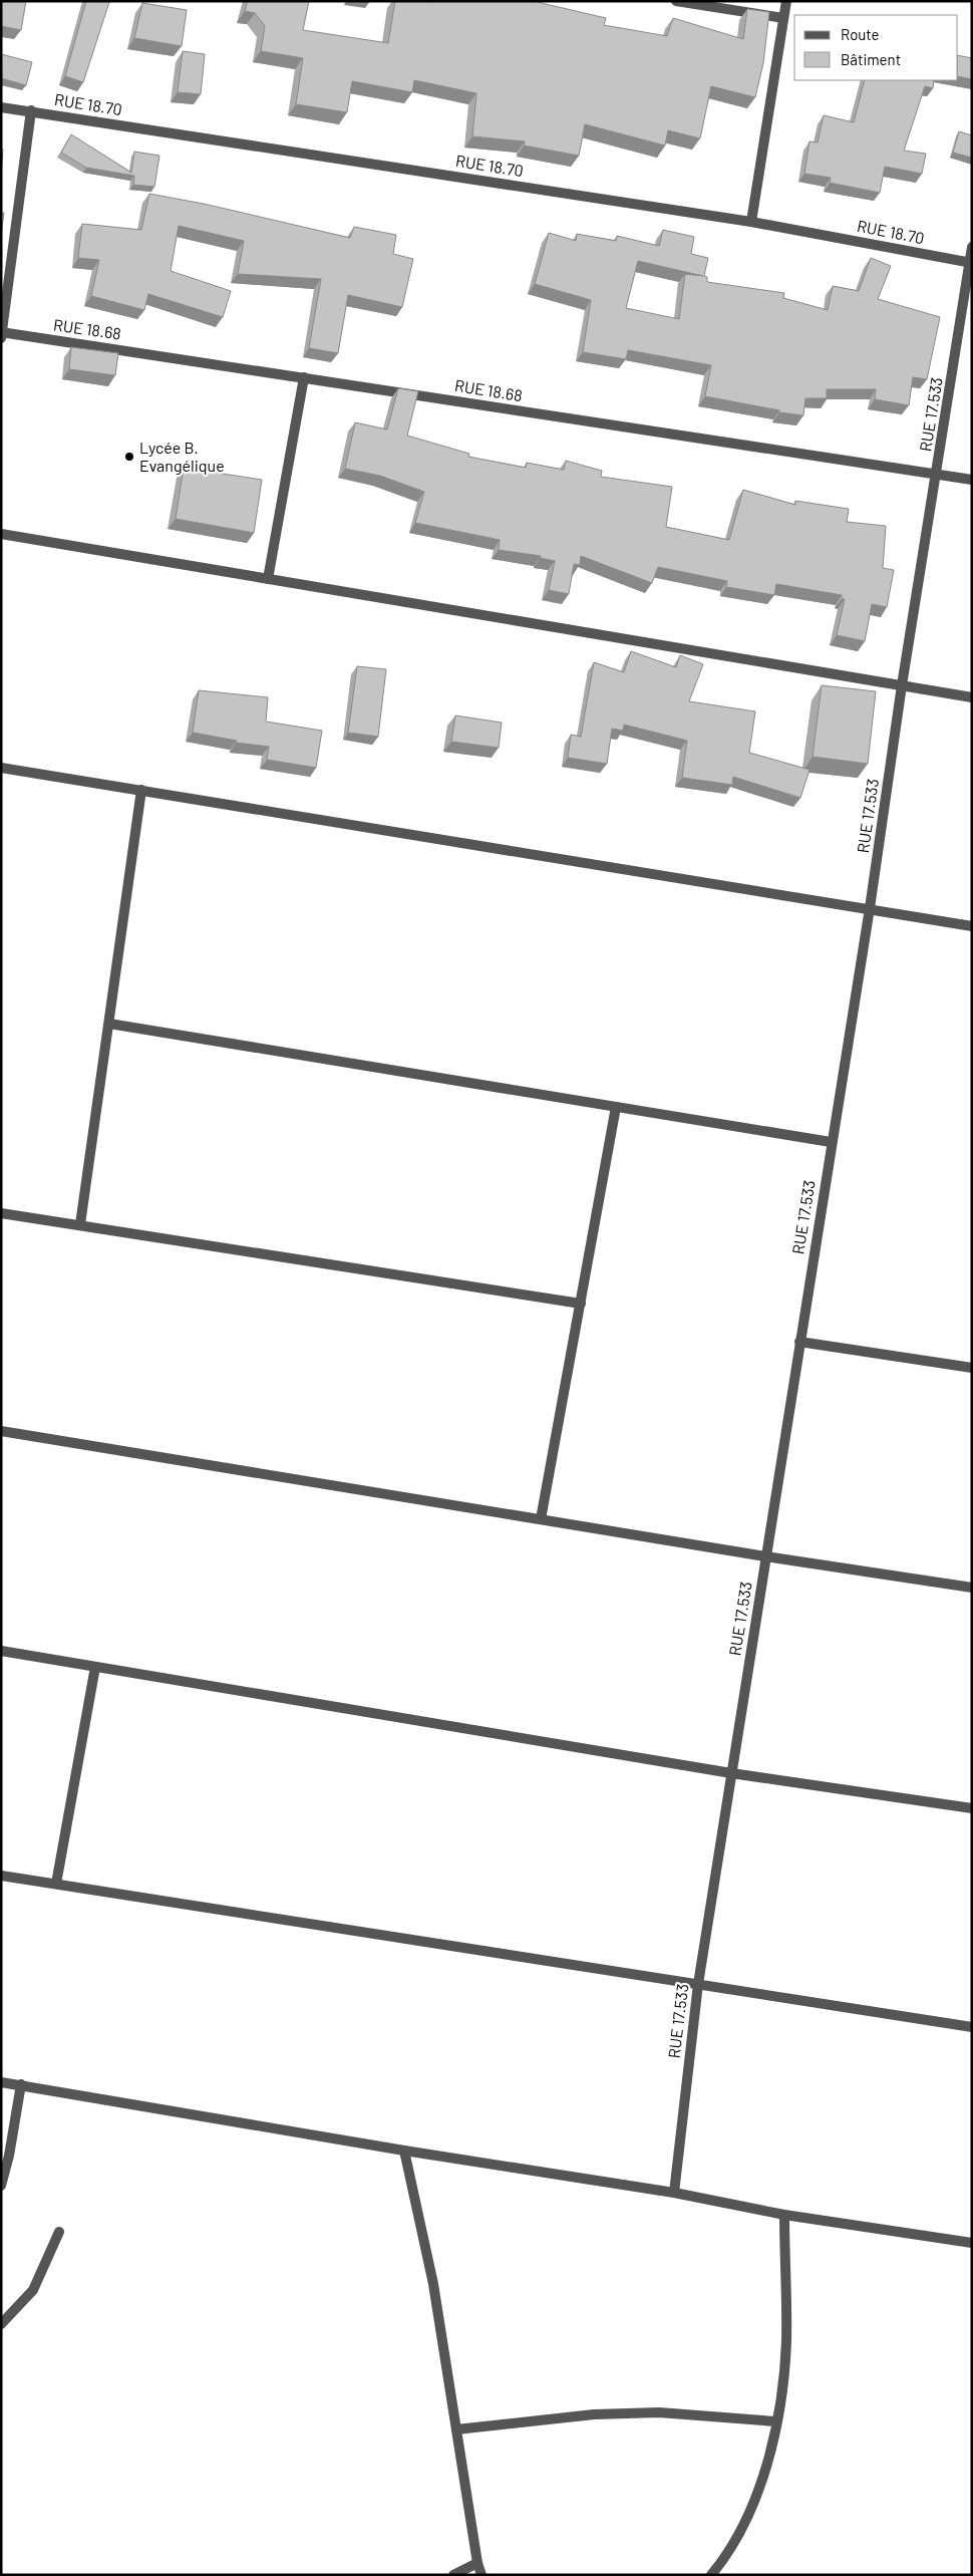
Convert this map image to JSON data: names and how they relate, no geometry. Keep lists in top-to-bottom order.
{
  "streets": {
    "street": ["RUE 18.70", "RUE 18.68", "RUE 17.533"]
  },
  "crossings": [
    ["RUE 18.70", "RUE 17.533"],
    ["RUE 18.68", "RUE 17.533"]
  ],
  "places": ["Lycée B. Evangélique"],
  "legend": ["Route", "Bâtiment"]
}
